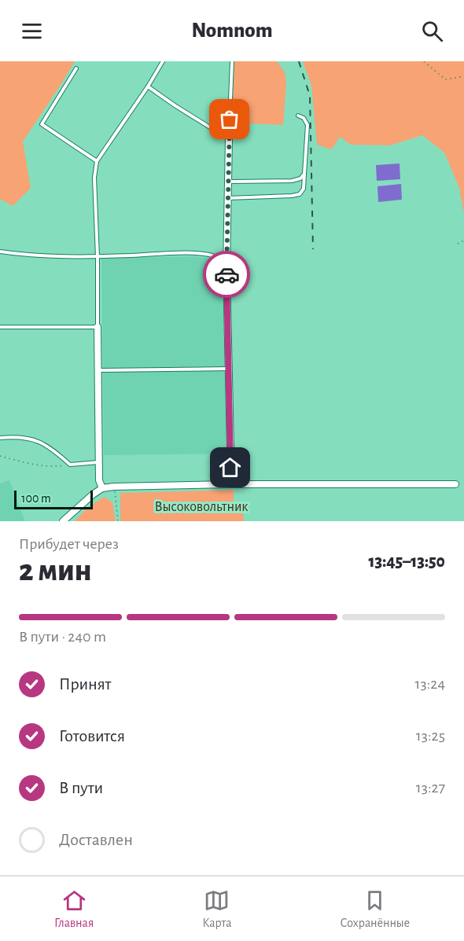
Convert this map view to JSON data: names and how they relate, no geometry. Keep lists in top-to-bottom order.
{
  "parks": ["Высоковольтник"],
  "scale_bar": "100 m",
  "page": {
    "header": "Nomnom",
    "scale": "100 m",
    "heading": ["2 мин", "Прибудет через", "13:45–13:50"],
    "bar": "В пути · 240 m",
    "list": [
      ["Принят", "13:24"],
      ["Готовится", "13:25"],
      ["В пути", "13:27"],
      "Доставлен"
    ],
    "tabs": ["Главная", "Карта", "Сохранённые"]
  }
}
